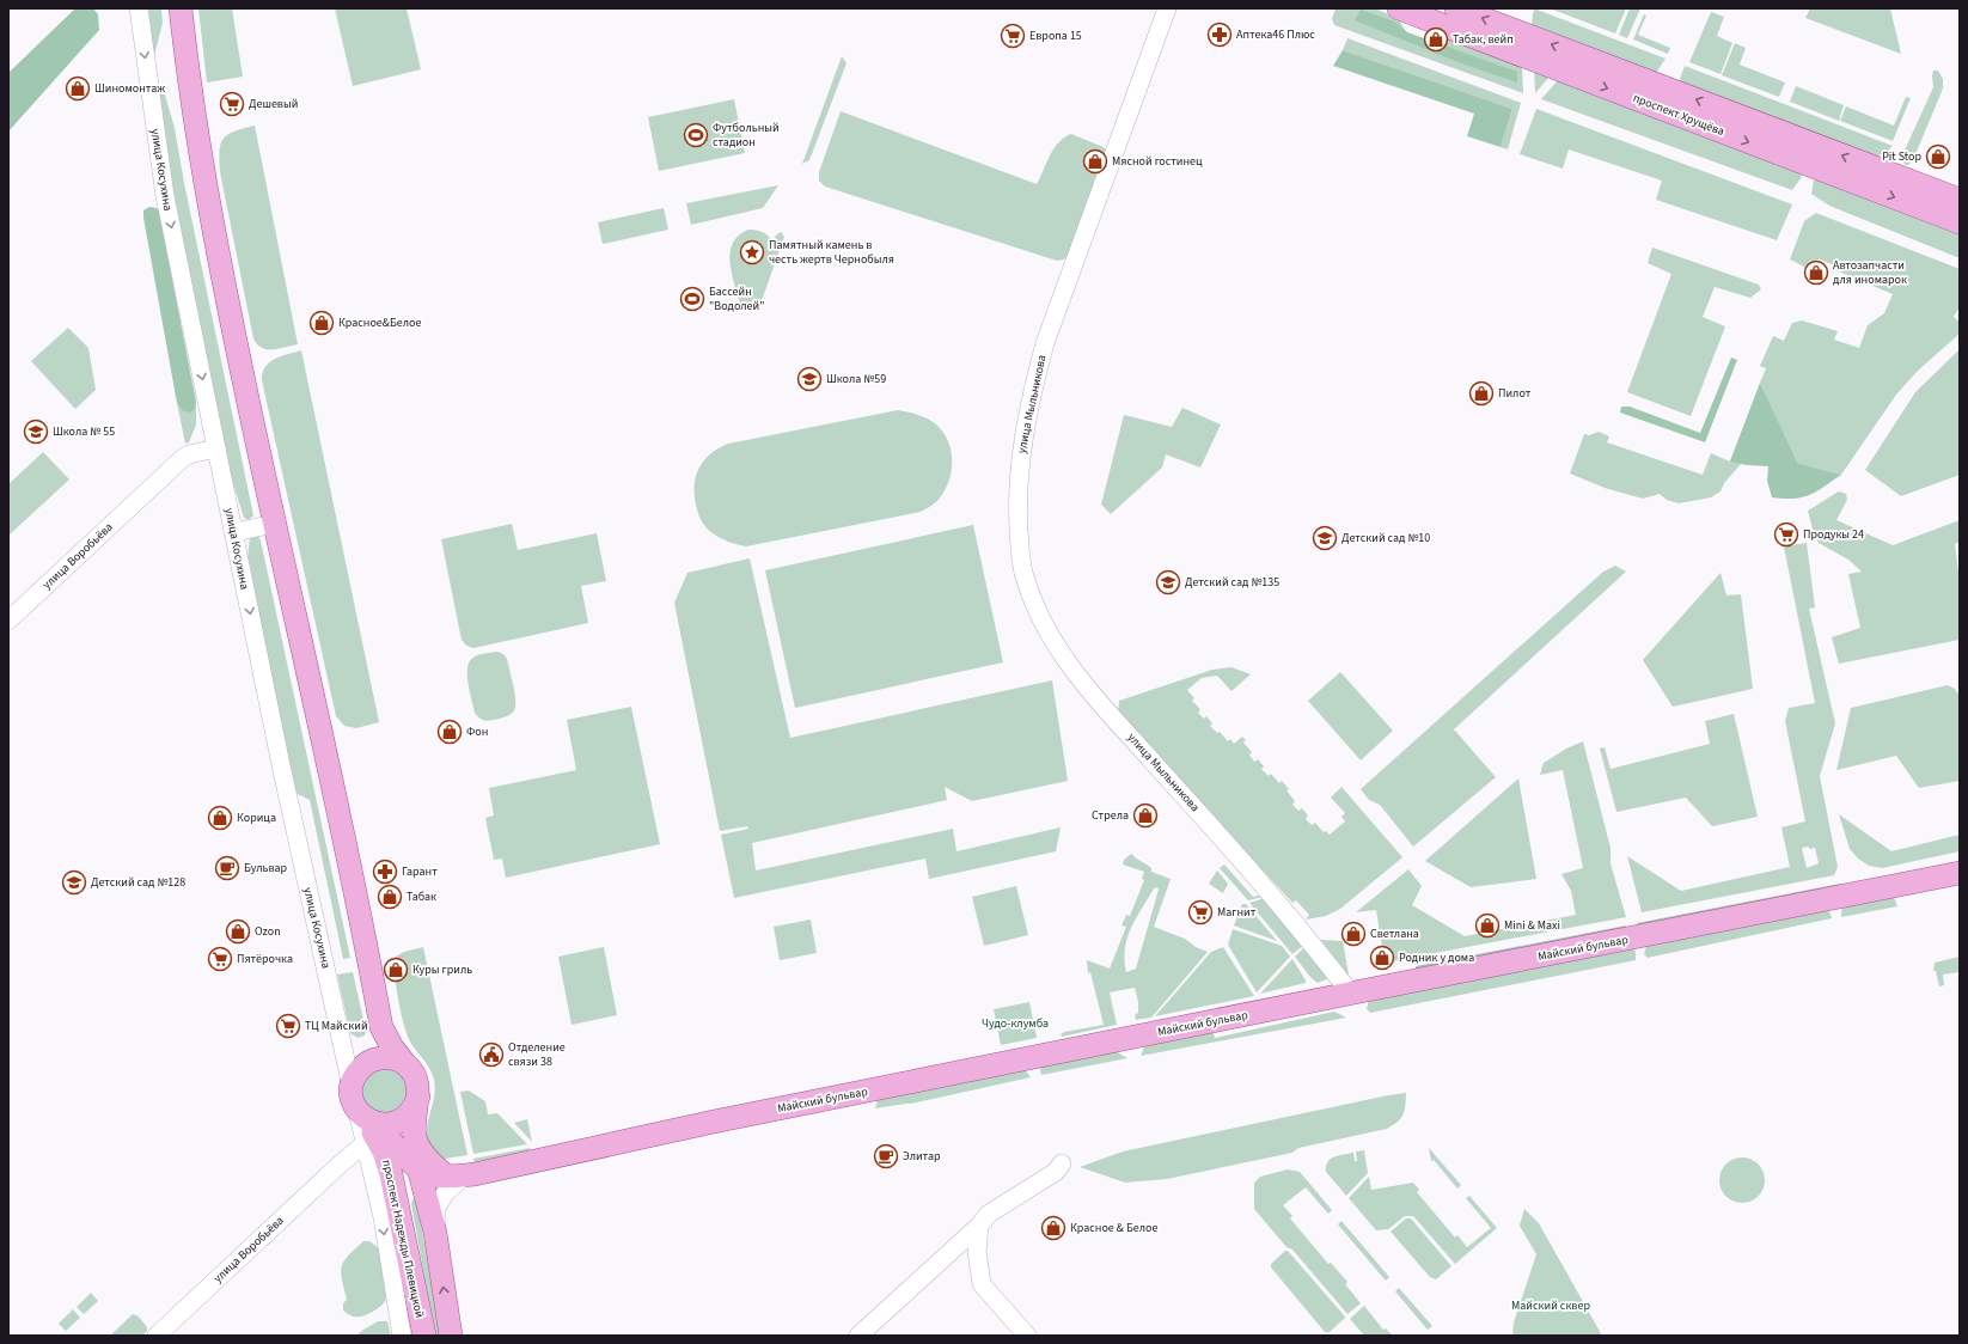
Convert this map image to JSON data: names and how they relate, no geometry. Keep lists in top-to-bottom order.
{
  "streets": {
    "main road": ["проспект Хрущёва", "Майский бульвар", "проспект Надежды Плевицкой"],
    "street": ["улица Косухина", "улица Мыльникова", "улица Воробьёва"]
  },
  "crossings": [
    ["улица Косухина", "улица Воробьёва"],
    ["улица Косухина", "проспект Надежды Плевицкой"],
    ["улица Мыльникова", "Майский бульвар"],
    ["улица Воробьёва", "проспект Надежды Плевицкой"]
  ],
  "one_way": ["улица Косухина"],
  "parks": ["Чудо-клумба", "Майский сквер"],
  "places": {
    "pharmacy": ["Аптека46 Плюс", "Гарант"],
    "supermarket": [
      "Европа 15",
      "Дешевый",
      "Продукы 24",
      "Магнит",
      "Пятёрочка",
      "ТЦ Майский"
    ],
    "shop": [
      "Табак, вейп",
      "Шиномонтаж",
      "Pit Stop",
      "Мясной гостинец",
      "Автозапчасти для иномарок",
      "Красное&Белое",
      "Пилот",
      "Фон",
      "Стрела",
      "Корица",
      "Табак",
      "Mini & Maxi",
      "Ozon",
      "Светлана",
      "Родник у дома",
      "Куры гриль",
      "Красное & Белое"
    ],
    "sports": ["Футбольный стадион", "Бассейн \"Водолей\""],
    "place": ["Памятный камень в честь жертв Чернобыля"],
    "school or university": [
      "Школа №59",
      "Школа № 55",
      "Детский сад №10",
      "Детский сад №135",
      "Детский сад №128"
    ],
    "cafe": ["Бульвар", "Элитар"],
    "public building": ["Отделение связи 38"]
  }
}
